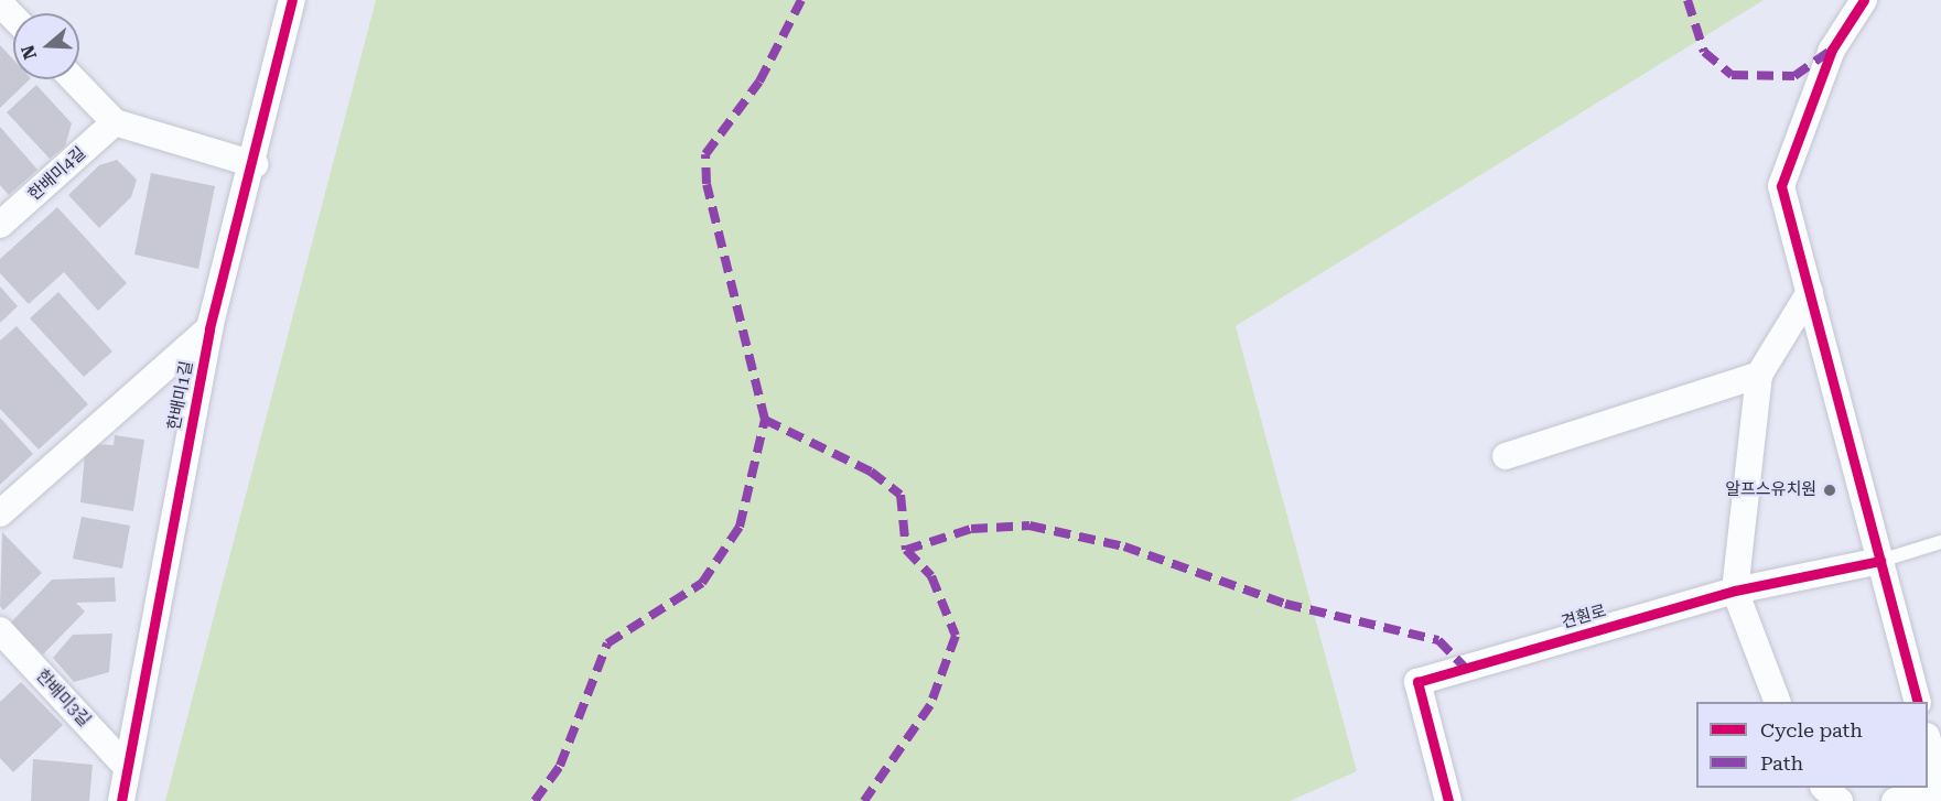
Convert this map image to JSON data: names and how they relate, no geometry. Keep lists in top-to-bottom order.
{
  "streets": {
    "street": [
      "한배미4길",
      "한배미1길",
      "견훤로",
      "한배미3길"
    ]
  },
  "crossings": [
    ["한배미1길", "한배미3길"]
  ],
  "places": ["알프스유치원"],
  "legend": ["Cycle path", "Path"],
  "north": "left"
}
